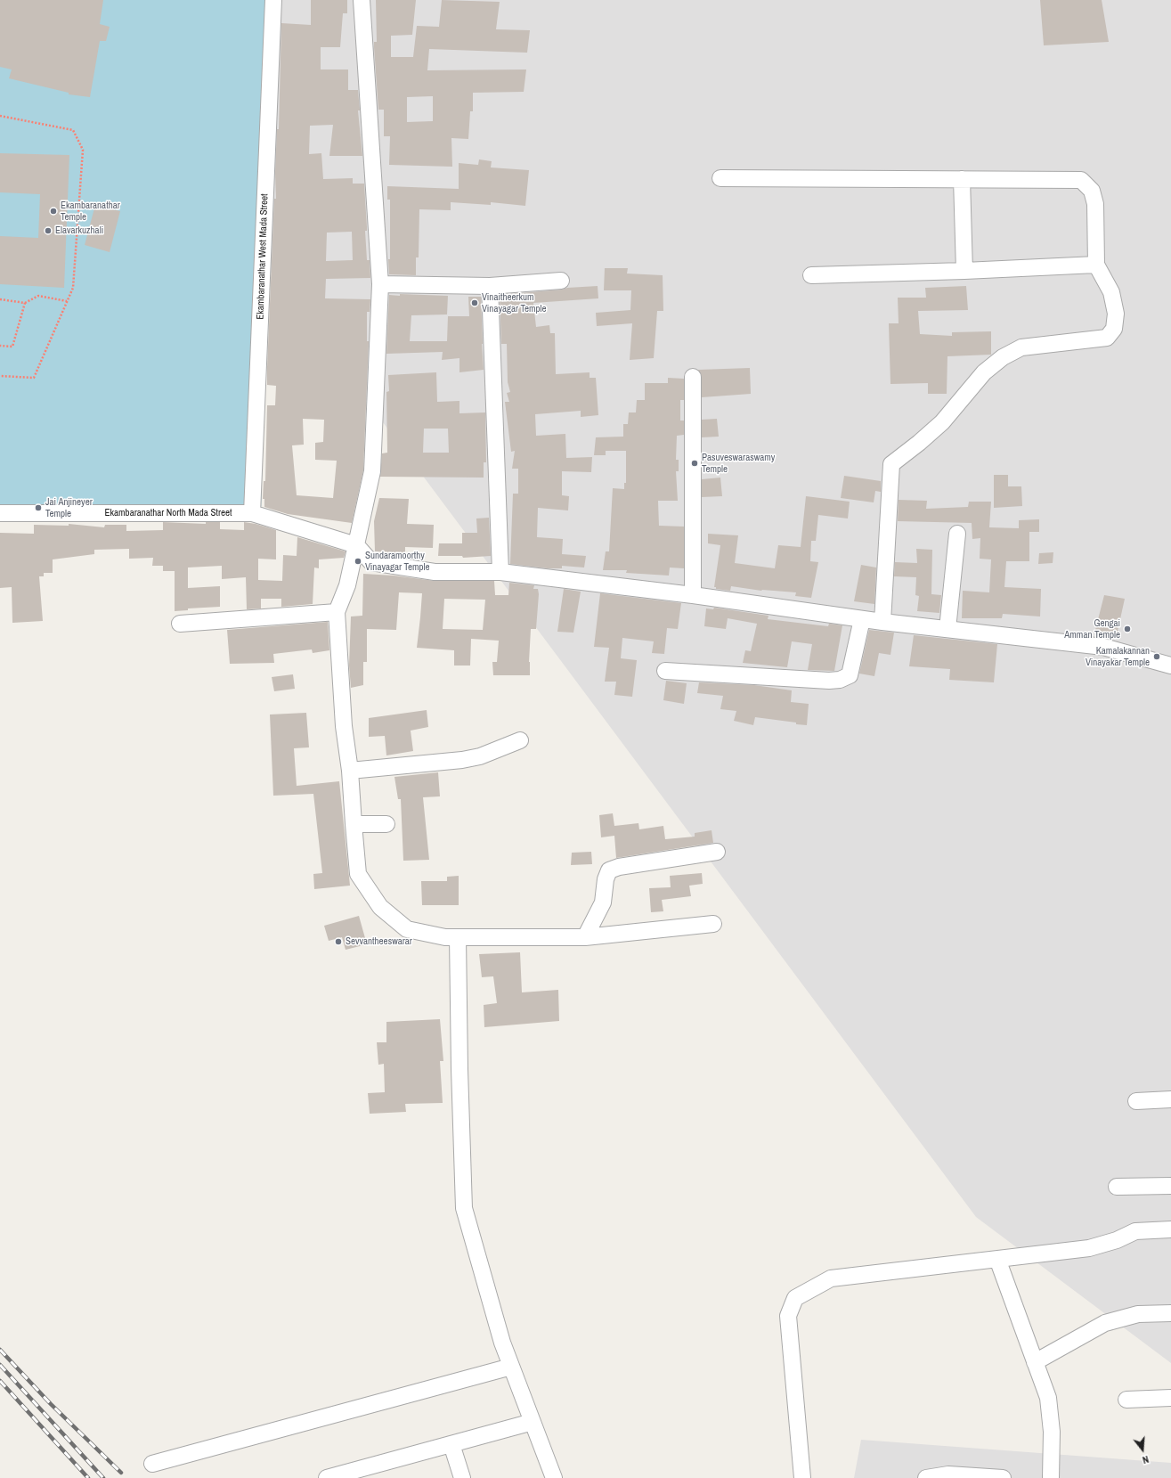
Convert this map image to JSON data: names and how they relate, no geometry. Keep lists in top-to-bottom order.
{
  "streets": {
    "street": ["Ekambaranathar West Mada Street", "Ekambaranathar North Mada Street"]
  },
  "crossings": [
    ["Ekambaranathar West Mada Street", "Ekambaranathar North Mada Street"]
  ],
  "places": [
    "Ekambaranathar Temple",
    "Elavarkuzhali",
    "Vinaitheerkum Vinayagar Temple",
    "Pasuveswaraswamy Temple",
    "Jai Anjineyer Temple",
    "Sundaramoorthy Vinayagar Temple",
    "Gengai Amman Temple",
    "Kamalakannan Vinayakar Temple",
    "Sevvantheeswarar"
  ],
  "north": "bottom"
}
